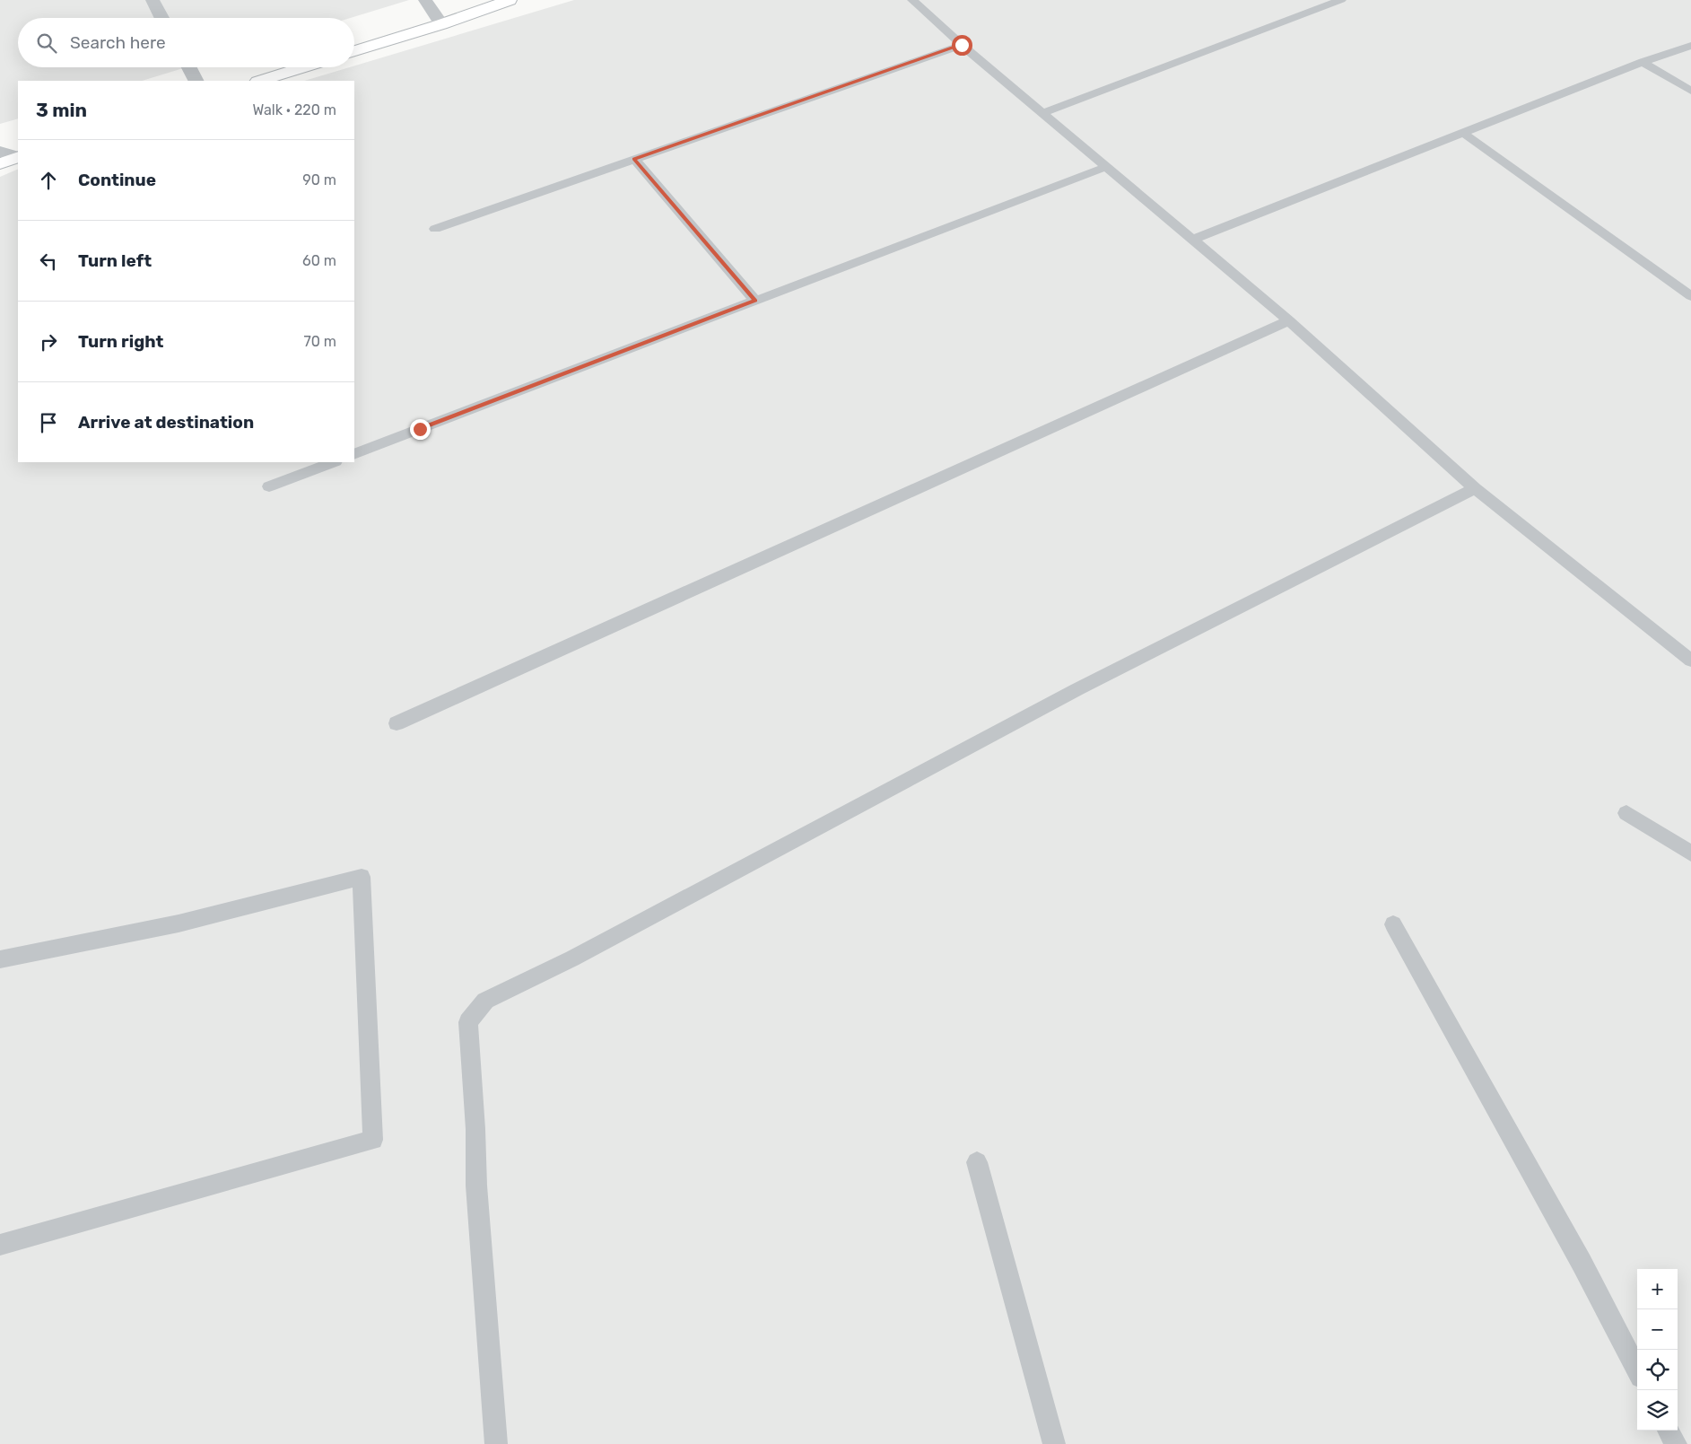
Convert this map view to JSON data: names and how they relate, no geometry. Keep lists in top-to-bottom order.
{
  "page": {
    "search": "Search here",
    "heading": ["3 min", "Walk · 220 m"],
    "list": [
      ["Continue", "90 m"],
      ["Turn left", "60 m"],
      ["Turn right", "70 m"],
      "Arrive at destination"
    ],
    "map_buttons": ["+", "−"]
  }
}
